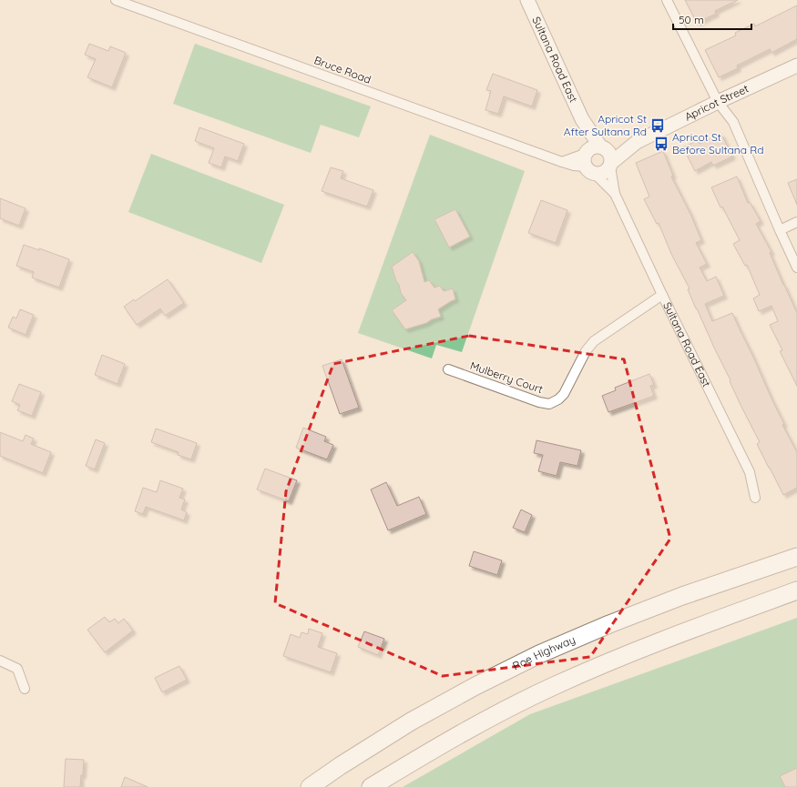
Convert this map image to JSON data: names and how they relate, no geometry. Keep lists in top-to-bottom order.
{
  "streets": {
    "highway": ["Roe Highway"],
    "street": [
      "Sultana Road East",
      "Bruce Road",
      "Apricot Street",
      "Mulberry Court"
    ]
  },
  "crossings": [
    ["Sultana Road East", "Bruce Road"],
    ["Sultana Road East", "Apricot Street"],
    ["Sultana Road East", "Mulberry Court"],
    ["Bruce Road", "Apricot Street"]
  ],
  "places": {
    "bus stop": ["Apricot St After Sultana Rd", "Apricot St Before Sultana Rd"]
  },
  "scale_bar": "50 m"
}
